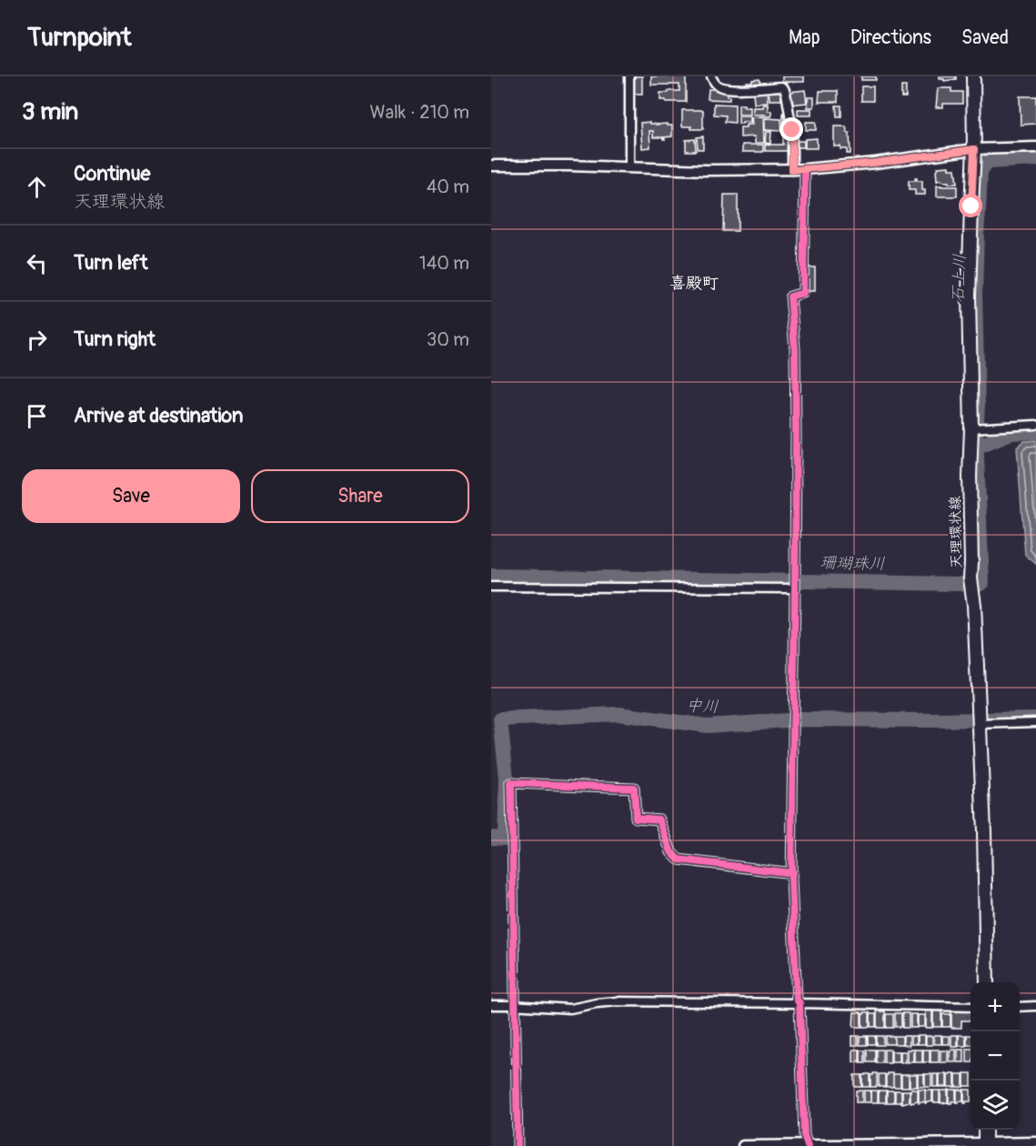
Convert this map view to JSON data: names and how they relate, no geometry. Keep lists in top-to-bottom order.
{
  "streets": {
    "main road": ["天理環状線"]
  },
  "districts": ["喜殿町"],
  "water": ["石上川", "珊瑚珠川", "中川"],
  "page": {
    "header": "Turnpoint",
    "nav": ["Map", "Directions", "Saved"],
    "heading": ["3 min", "Walk · 210 m"],
    "list": [
      ["Continue", "天理環状線", "40 m"],
      ["Turn left", "140 m"],
      ["Turn right", "30 m"],
      "Arrive at destination"
    ],
    "buttons": ["Save", "Share"],
    "map_buttons": ["+", "−"]
  }
}
